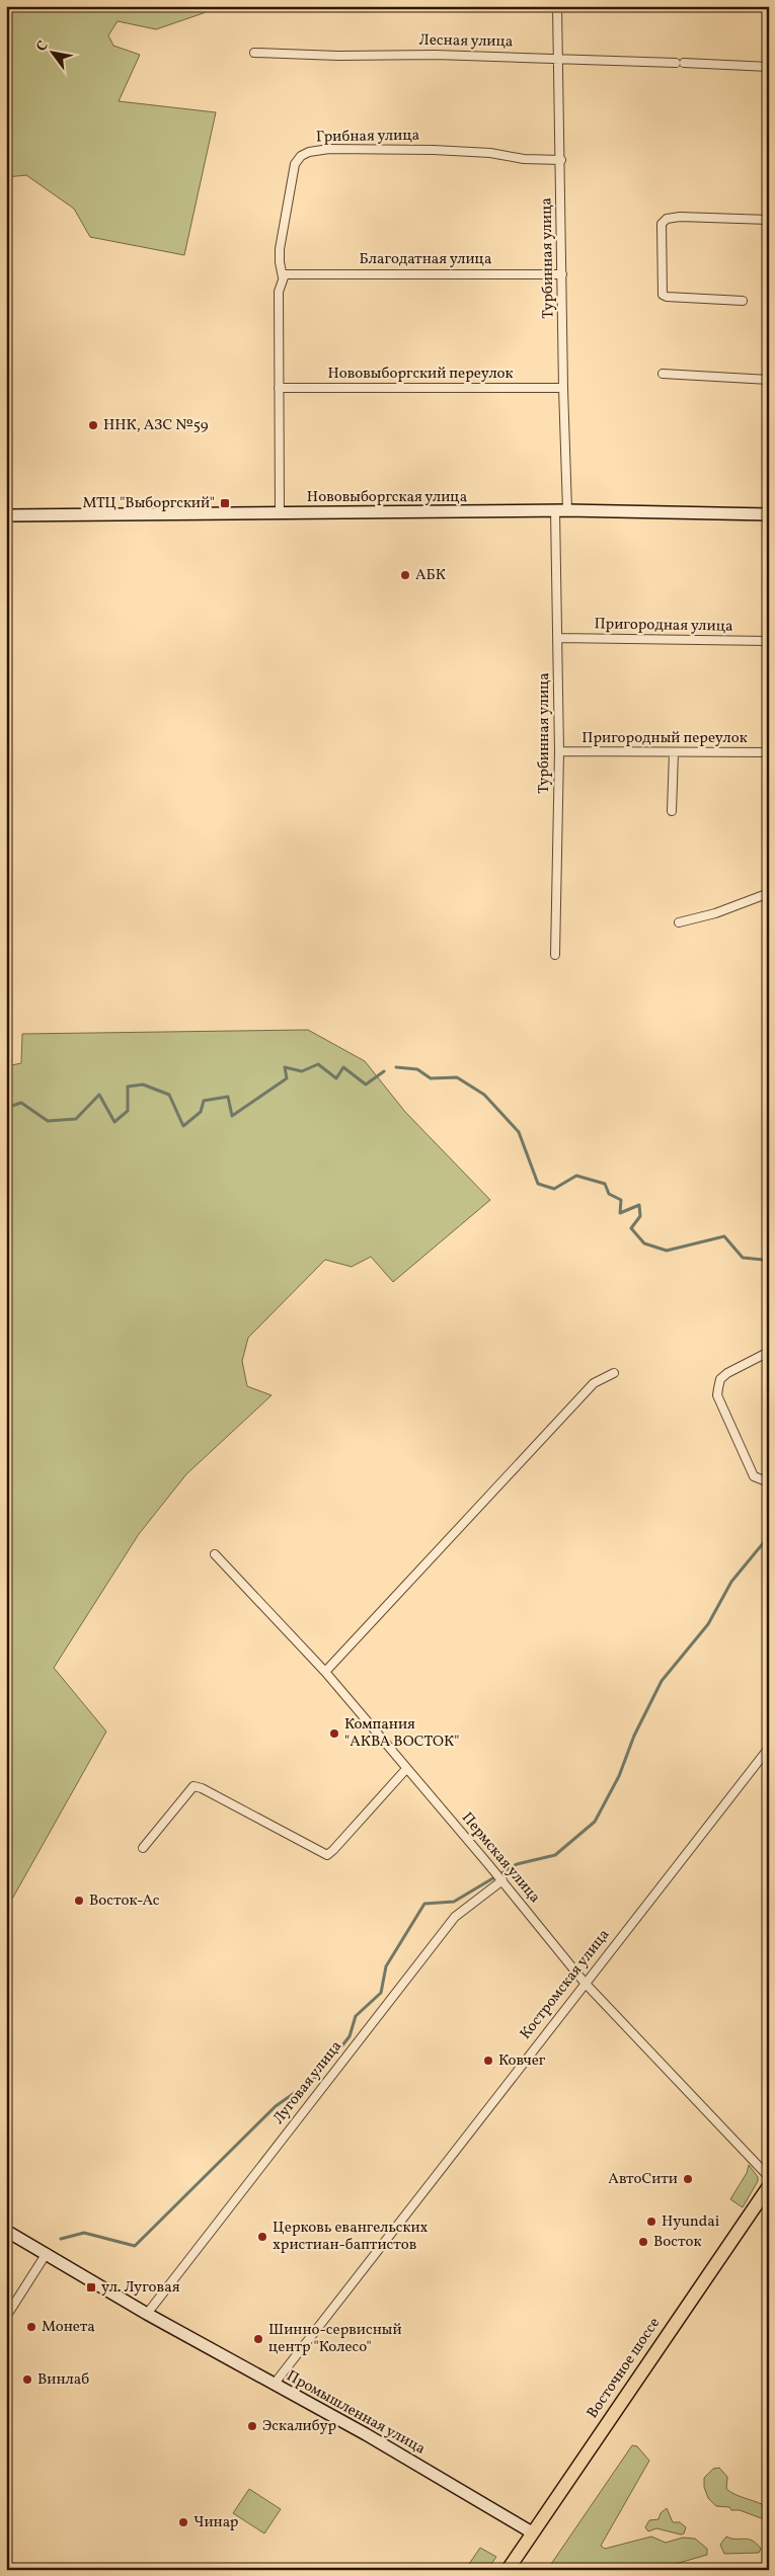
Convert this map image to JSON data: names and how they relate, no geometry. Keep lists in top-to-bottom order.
{
  "streets": {
    "main road": ["Восточное шоссе"],
    "street": [
      "Лесная улица",
      "Грибная улица",
      "Турбинная улица",
      "Благодатная улица",
      "Нововыборгский переулок",
      "Нововыборгская улица",
      "Пригородная улица",
      "Пригородный переулок",
      "Пермская улица",
      "Костромская улица",
      "Луговая улица",
      "Промышленная улица"
    ]
  },
  "crossings": [
    ["Лесная улица", "Турбинная улица"],
    ["Грибная улица", "Турбинная улица"],
    ["Грибная улица", "Благодатная улица"],
    ["Грибная улица", "Нововыборгский переулок"],
    ["Грибная улица", "Нововыборгская улица"],
    ["Турбинная улица", "Благодатная улица"],
    ["Турбинная улица", "Нововыборгский переулок"],
    ["Турбинная улица", "Нововыборгская улица"],
    ["Турбинная улица", "Пригородная улица"],
    ["Турбинная улица", "Пригородный переулок"],
    ["Пермская улица", "Костромская улица"],
    ["Пермская улица", "Луговая улица"],
    ["Костромская улица", "Промышленная улица"],
    ["Луговая улица", "Промышленная улица"],
    ["Восточное шоссе", "Промышленная улица"]
  ],
  "places": {
    "other": [
      "ННК, АЗС №59",
      "АБК",
      "Компания \"АКВА ВОСТОК\"",
      "Восток-Ас",
      "Ковчег",
      "АвтоСити",
      "Hyundai",
      "Церковь евангельских христиан-баптистов",
      "Восток",
      "Монета",
      "Шинно-сервисный центр \"Колесо\"",
      "Винлаб",
      "Эскалибур",
      "Чинар"
    ],
    "transit": ["МТЦ \"Выборгский\"", "ул. Луговая"]
  },
  "north": "top left"
}
